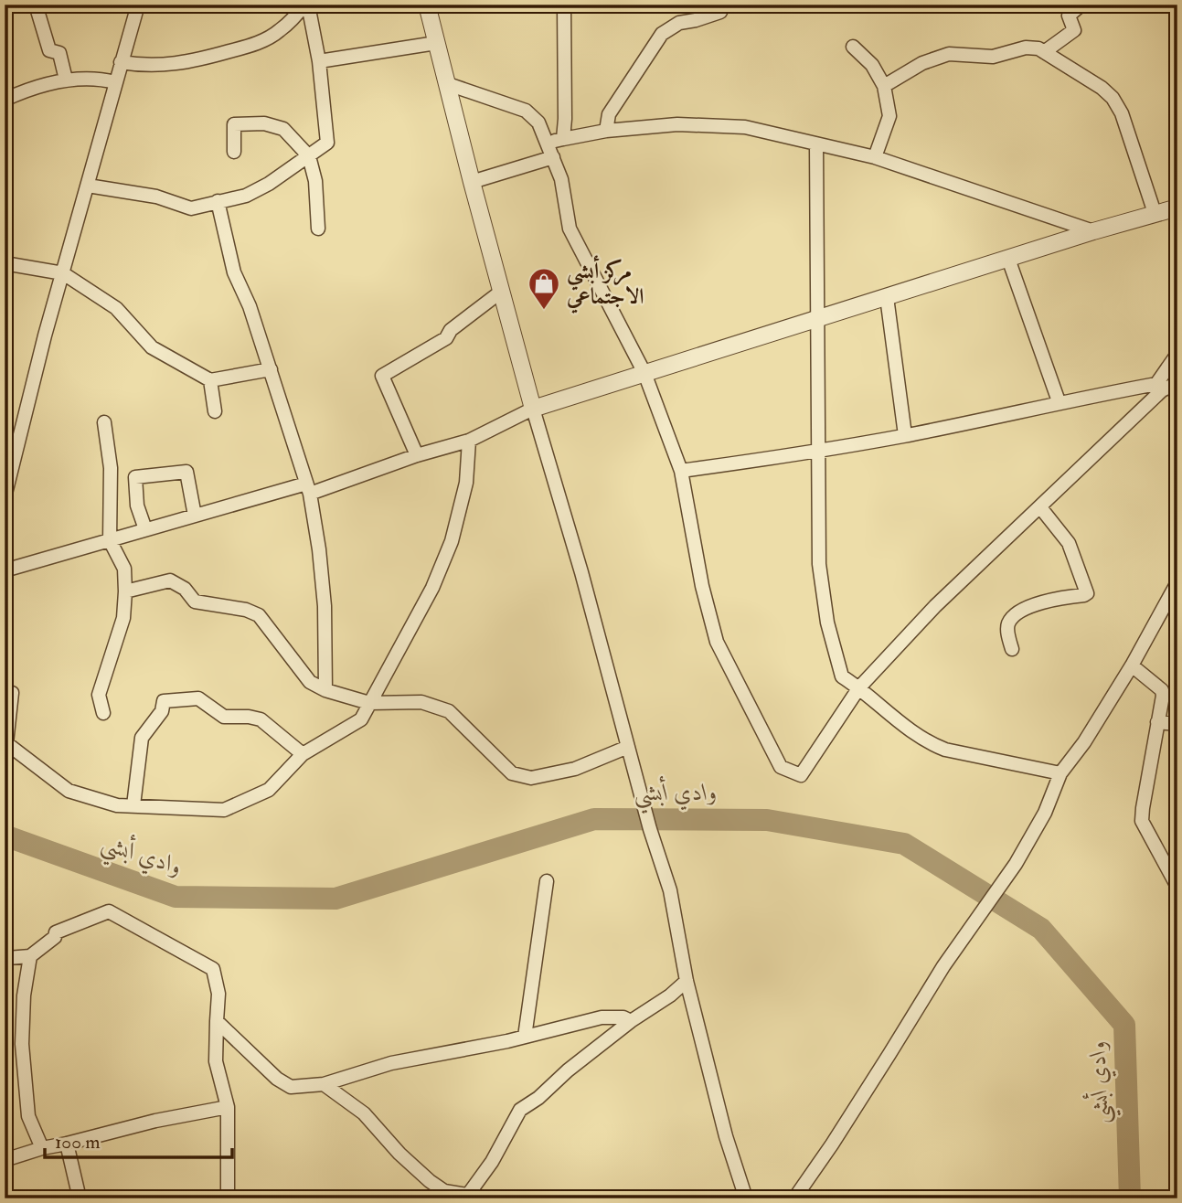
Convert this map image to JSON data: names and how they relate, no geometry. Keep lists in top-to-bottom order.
{
  "water": ["وادي أبشي"],
  "places": {
    "shop": ["مركز أبشي الاجتماعي"]
  },
  "scale_bar": "100 m"
}
